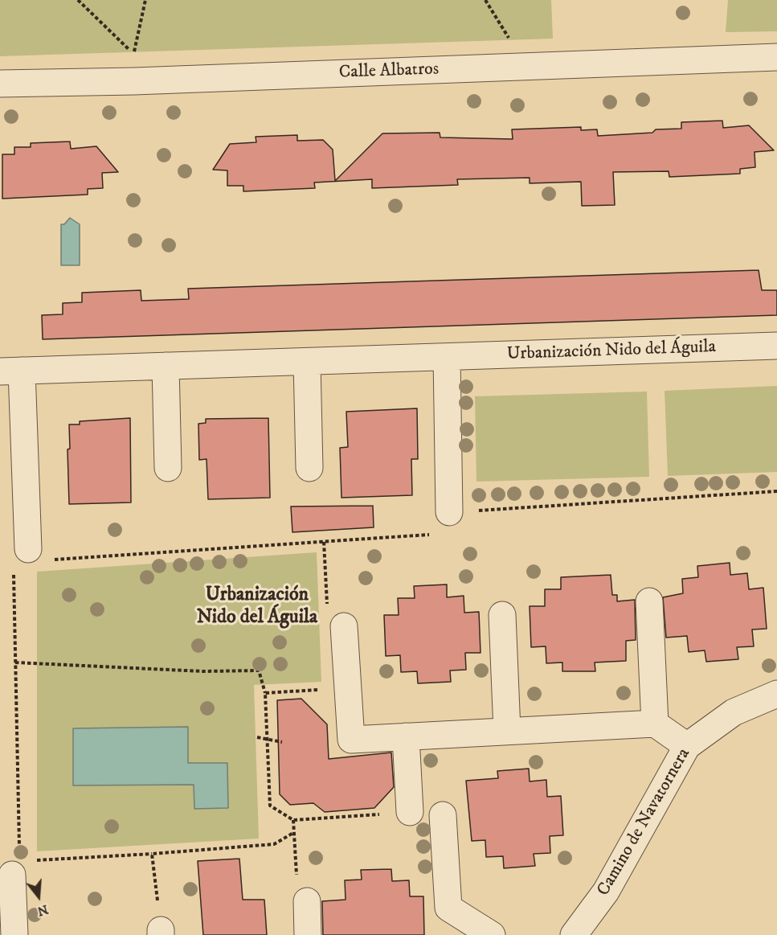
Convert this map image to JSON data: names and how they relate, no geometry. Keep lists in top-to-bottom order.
{
  "streets": {
    "street": ["Calle Albatros", "Urbanización Nido del Águila", "Camino de Navatornera"]
  },
  "districts": ["Urbanización Nido del Águila"],
  "north": "bottom"
}
